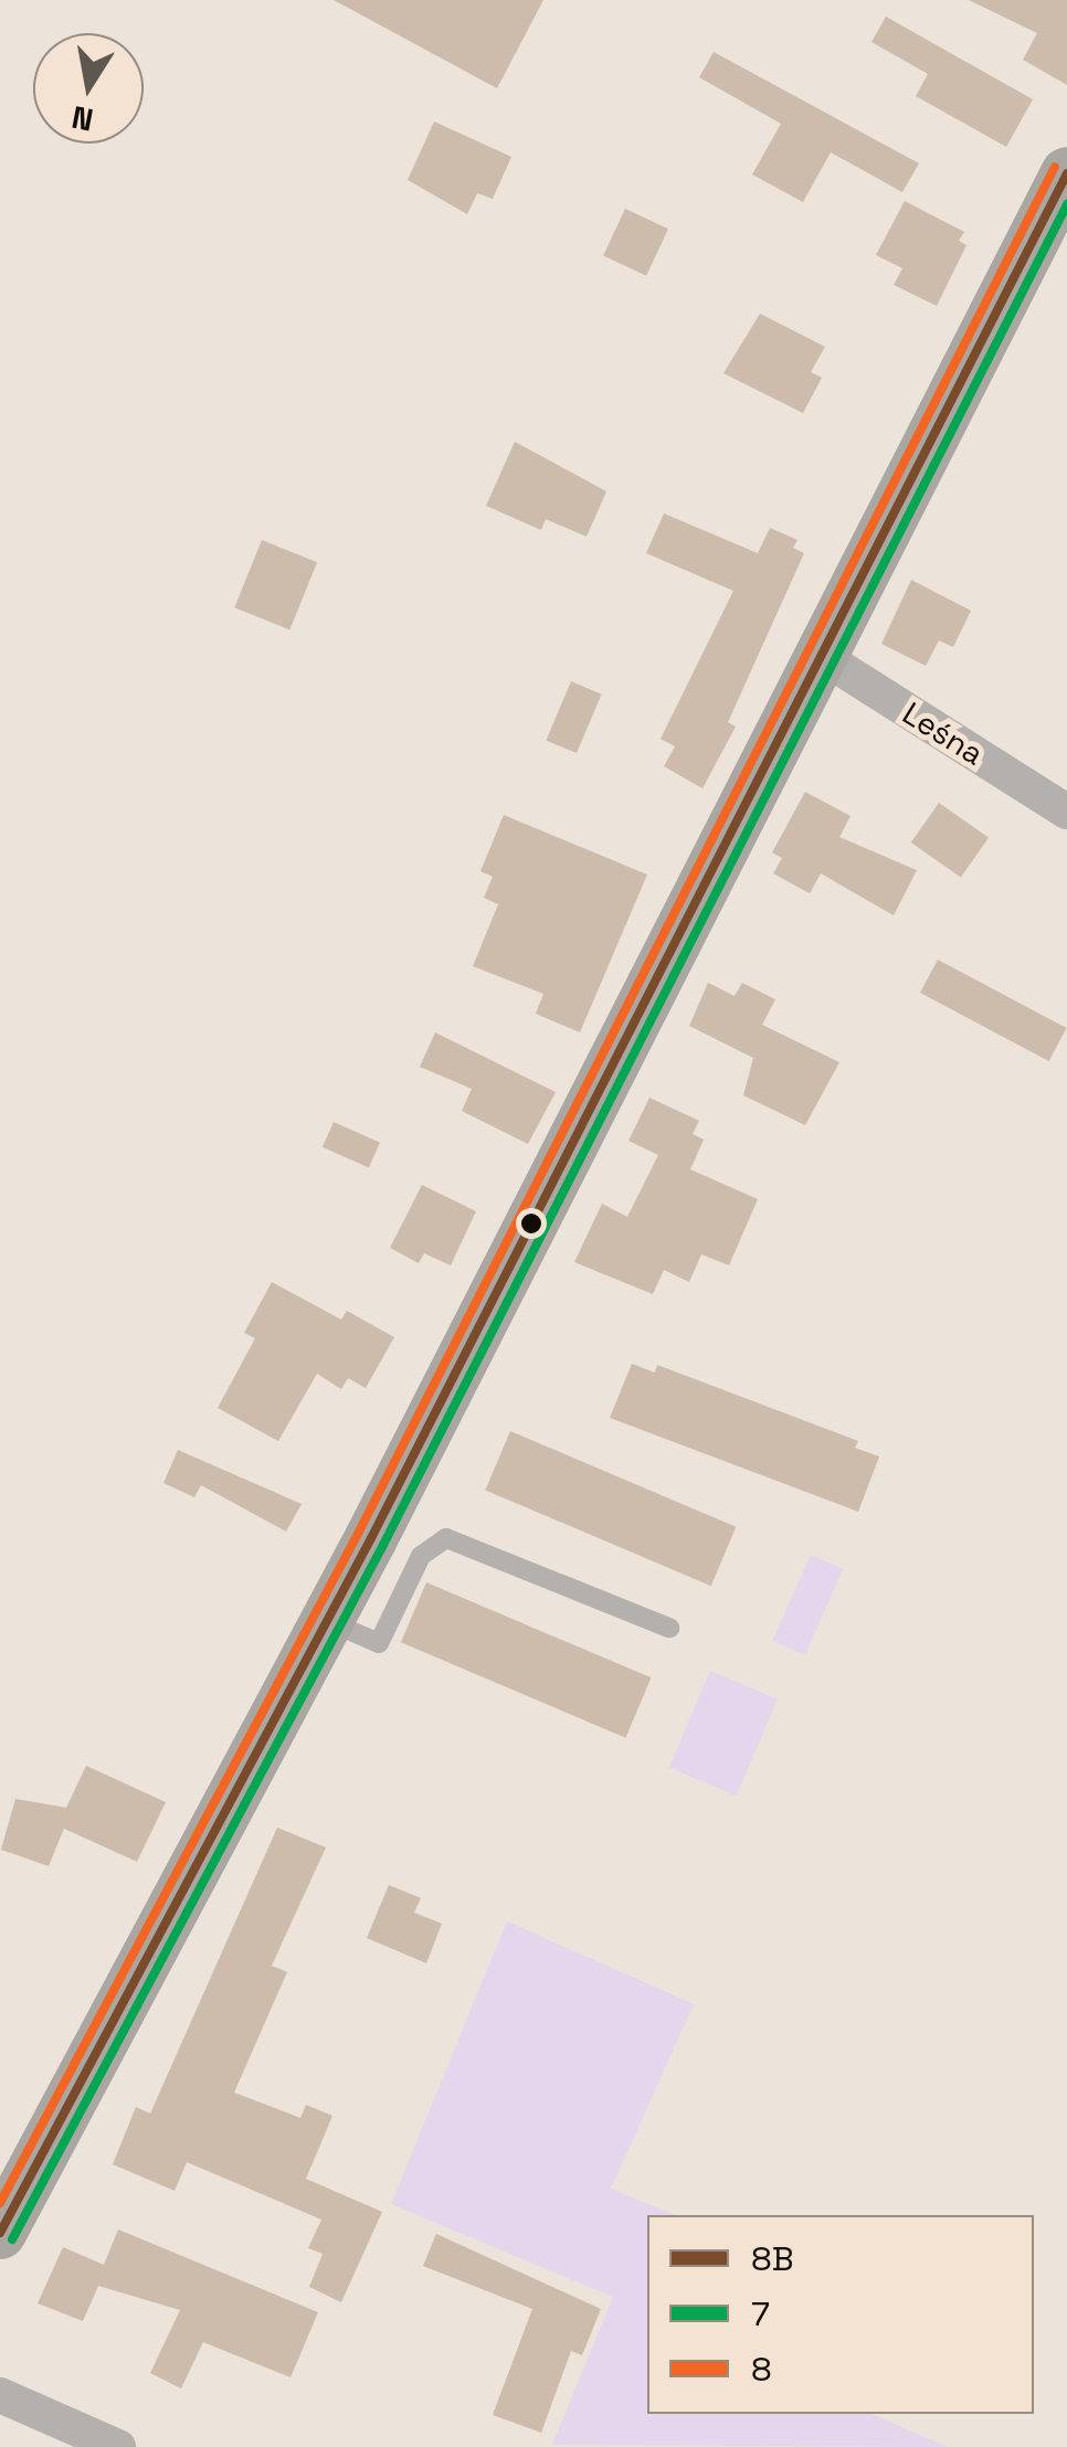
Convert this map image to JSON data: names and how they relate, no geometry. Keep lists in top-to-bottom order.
{
  "streets": {
    "street": ["Leśna"]
  },
  "lines": ["transit line 8", "transit line 8B", "transit line 7"],
  "legend": ["8B", "7", "8"],
  "north": "bottom"
}
